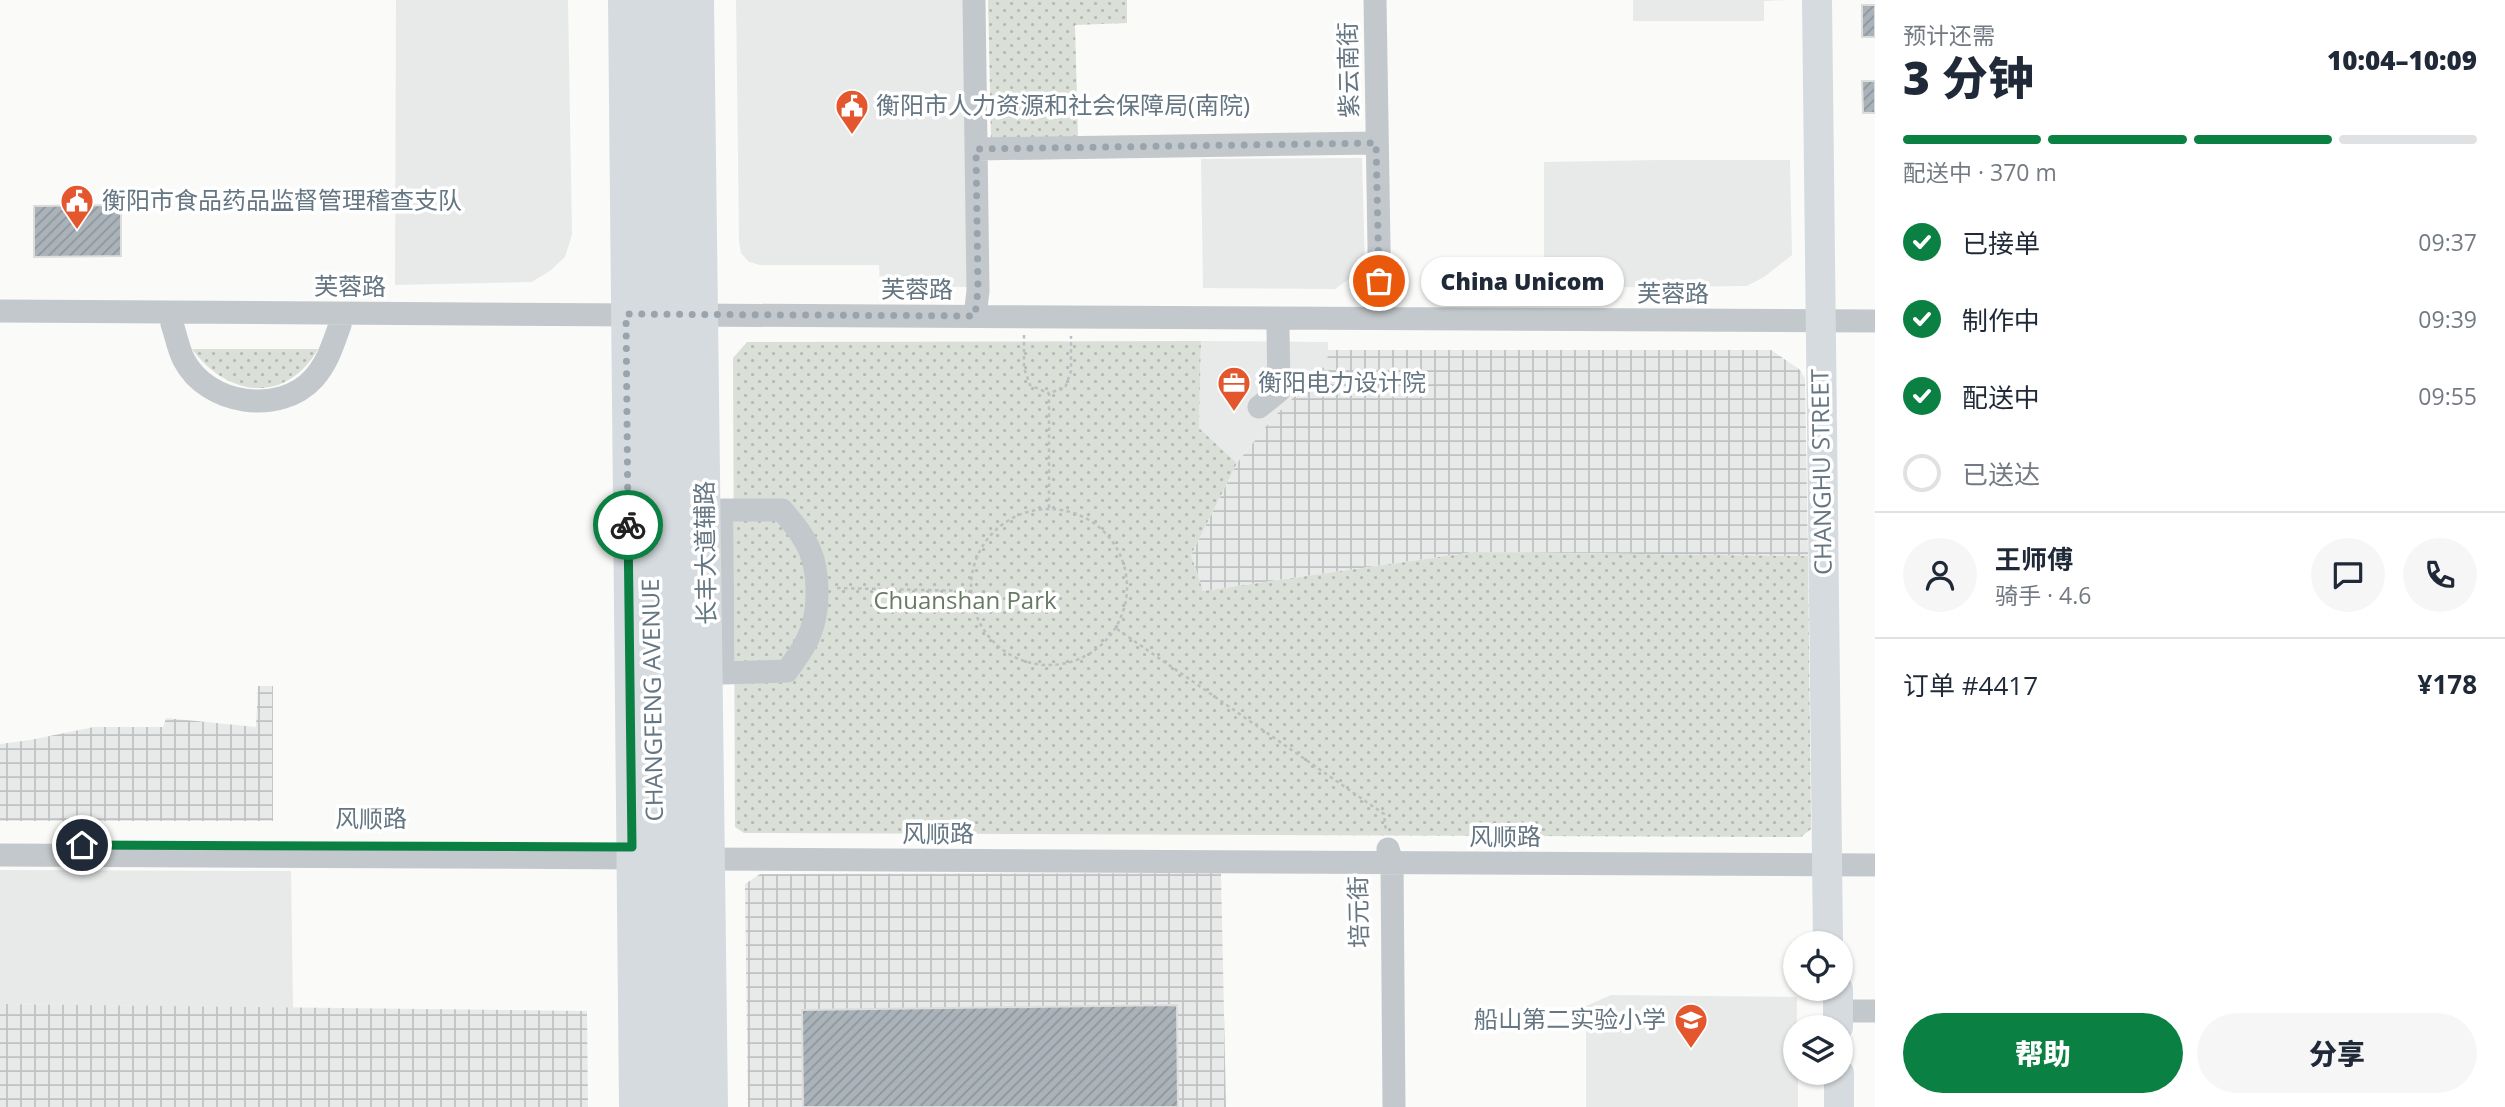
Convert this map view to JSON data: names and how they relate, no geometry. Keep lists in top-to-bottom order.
{
  "streets": {
    "main road": ["CHANGHU STREET", "长丰大道辅路", "CHANGFENG AVENUE"],
    "street": [
      "紫云南街",
      "芙蓉路",
      "风顺路",
      "培元街"
    ]
  },
  "crossings": [
    ["芙蓉路", "CHANGHU STREET"],
    ["芙蓉路", "长丰大道辅路"],
    ["芙蓉路", "CHANGFENG AVENUE"],
    ["CHANGHU STREET", "风顺路"],
    ["长丰大道辅路", "CHANGFENG AVENUE"],
    ["长丰大道辅路", "风顺路"],
    ["CHANGFENG AVENUE", "风顺路"],
    ["风顺路", "培元街"]
  ],
  "parks": ["Chuanshan Park"],
  "places": {
    "public building": ["衡阳市人力资源和社会保障局(南院)", "衡阳市食品药品监督管理稽查支队"],
    "other": ["China Unicom"],
    "office": ["衡阳电力设计院"],
    "school or university": ["船山第二实验小学"]
  },
  "page": {
    "heading": ["3 分钟", "预计还需", "10:04–10:09"],
    "panel": [
      "王师傅",
      "骑手 · 4.6",
      "订单 #4417",
      "¥178"
    ],
    "bar": "配送中 · 370 m",
    "list": [
      ["已接单", "09:37"],
      ["制作中", "09:39"],
      ["配送中", "09:55"],
      "已送达"
    ],
    "bubble": "China Unicom",
    "buttons": ["帮助", "分享"]
  }
}
